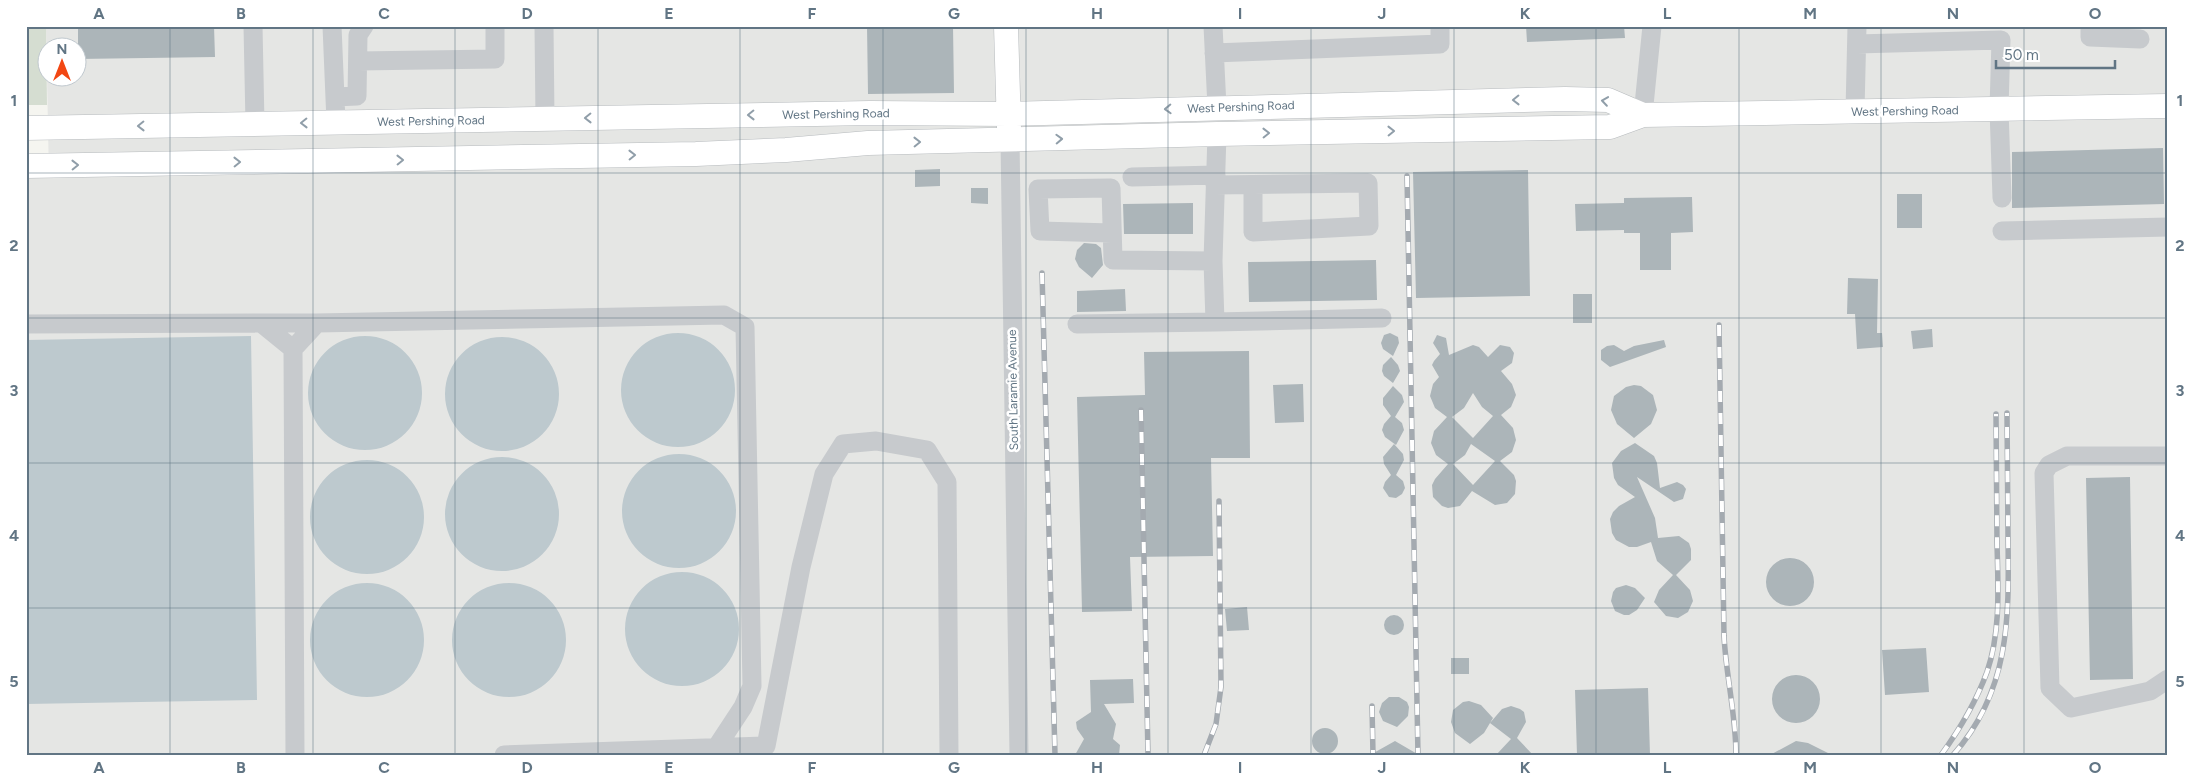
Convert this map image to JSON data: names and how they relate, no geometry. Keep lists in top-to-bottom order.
{
  "streets": {
    "main road": ["West Pershing Road", "South Laramie Avenue"]
  },
  "crossings": [
    ["West Pershing Road", "South Laramie Avenue"]
  ],
  "scale_bar": "50 m",
  "north": "top",
  "grid": {
    "columns": [
      "A",
      "B",
      "C",
      "D",
      "E",
      "F",
      "G",
      "H",
      "I",
      "J",
      "K",
      "L",
      "M",
      "N",
      "O"
    ],
    "rows": [
      "1",
      "2",
      "3",
      "4",
      "5"
    ]
  }
}
